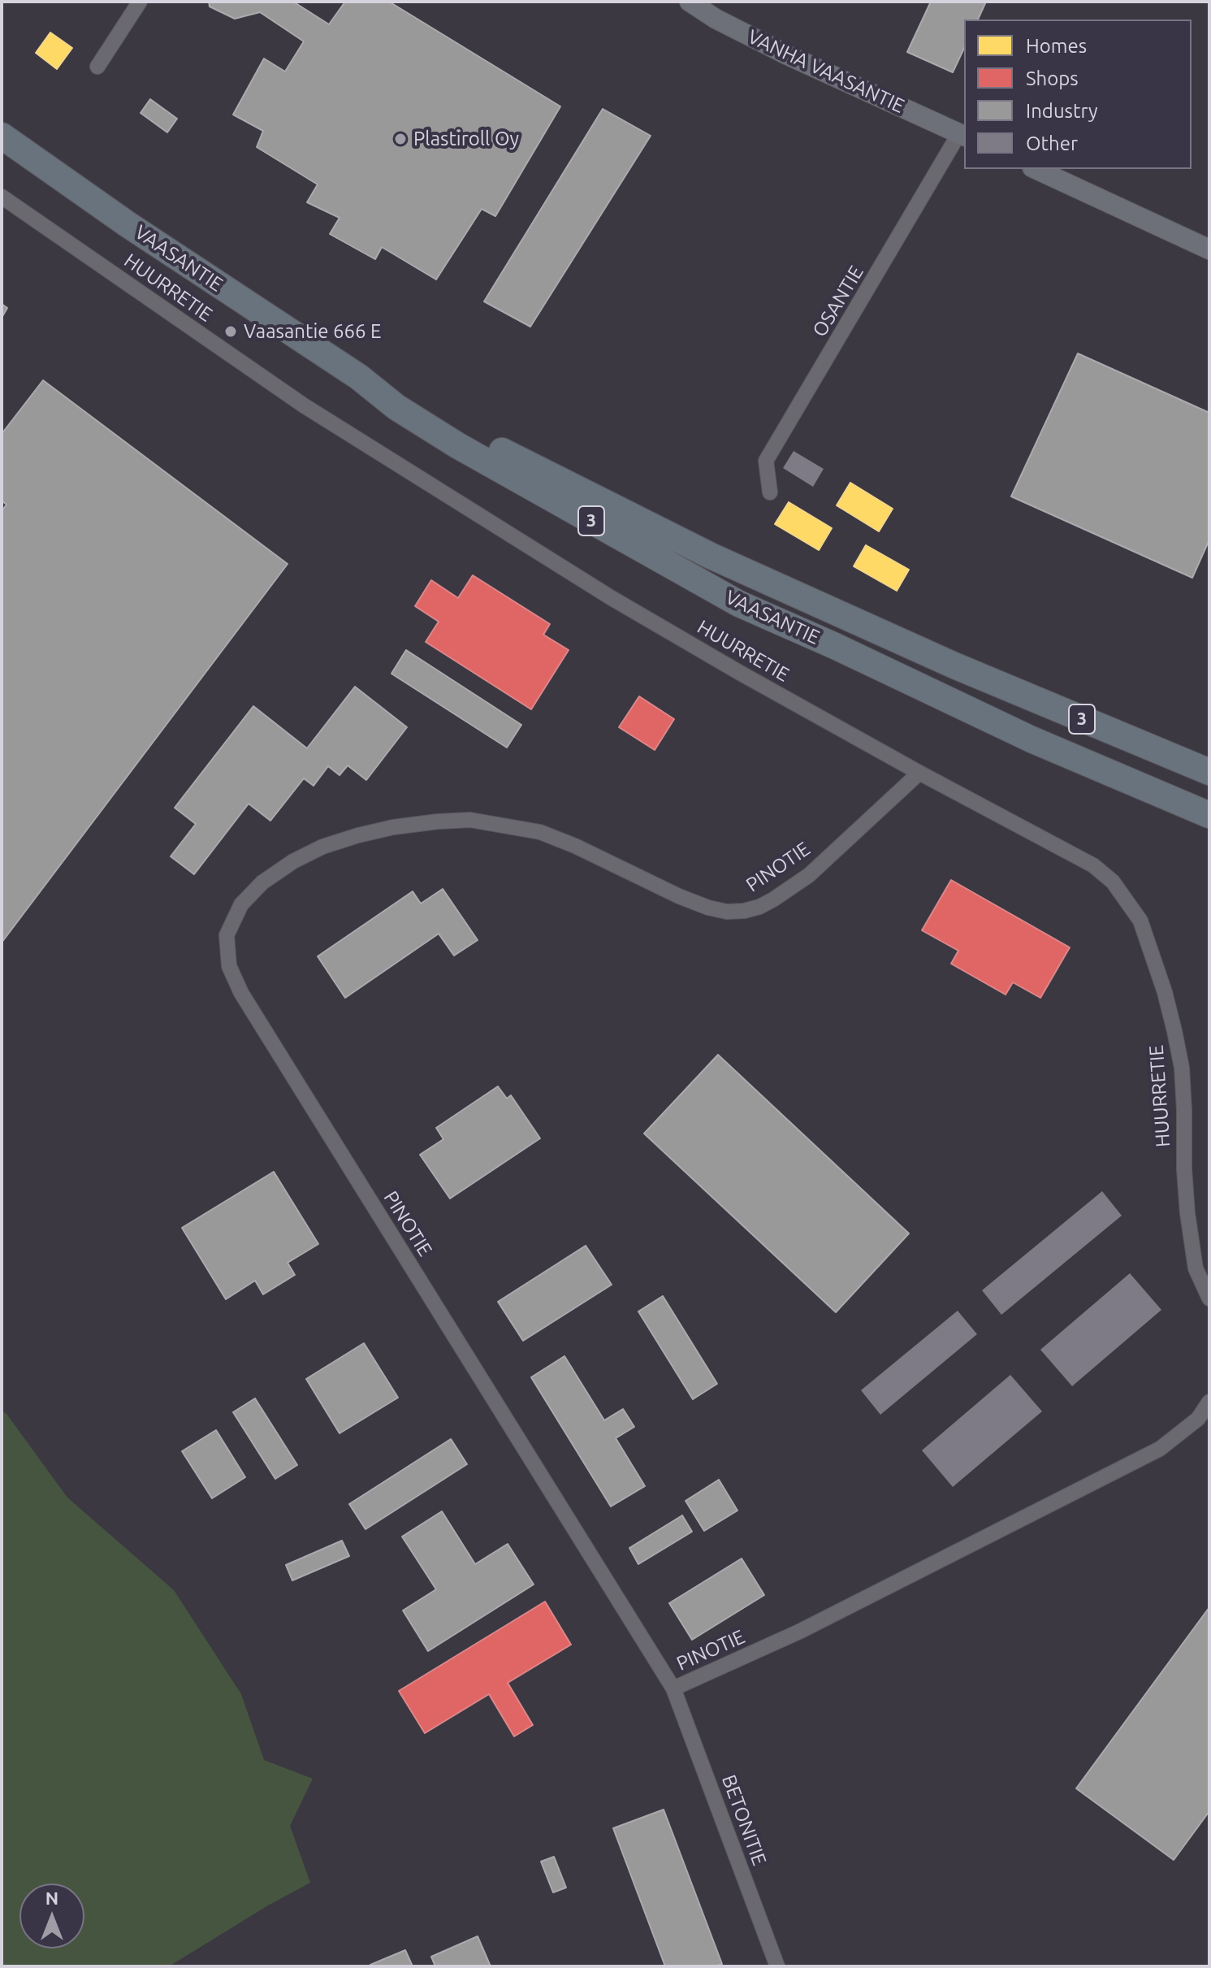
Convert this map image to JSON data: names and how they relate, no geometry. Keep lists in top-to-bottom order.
{
  "streets": {
    "highway": ["VAASANTIE", "3"],
    "main road": ["VANHA VAASANTIE"],
    "street": [
      "HUURRETIE",
      "OSANTIE",
      "PINOTIE",
      "BETONITIE"
    ]
  },
  "crossings": [
    ["VANHA VAASANTIE", "OSANTIE"],
    ["HUURRETIE", "PINOTIE"],
    ["PINOTIE", "BETONITIE"]
  ],
  "places": ["Plastiroll Oy", "Vaasantie 666 E"],
  "legend": [
    "Homes",
    "Shops",
    "Industry",
    "Other"
  ],
  "north": "top"
}
